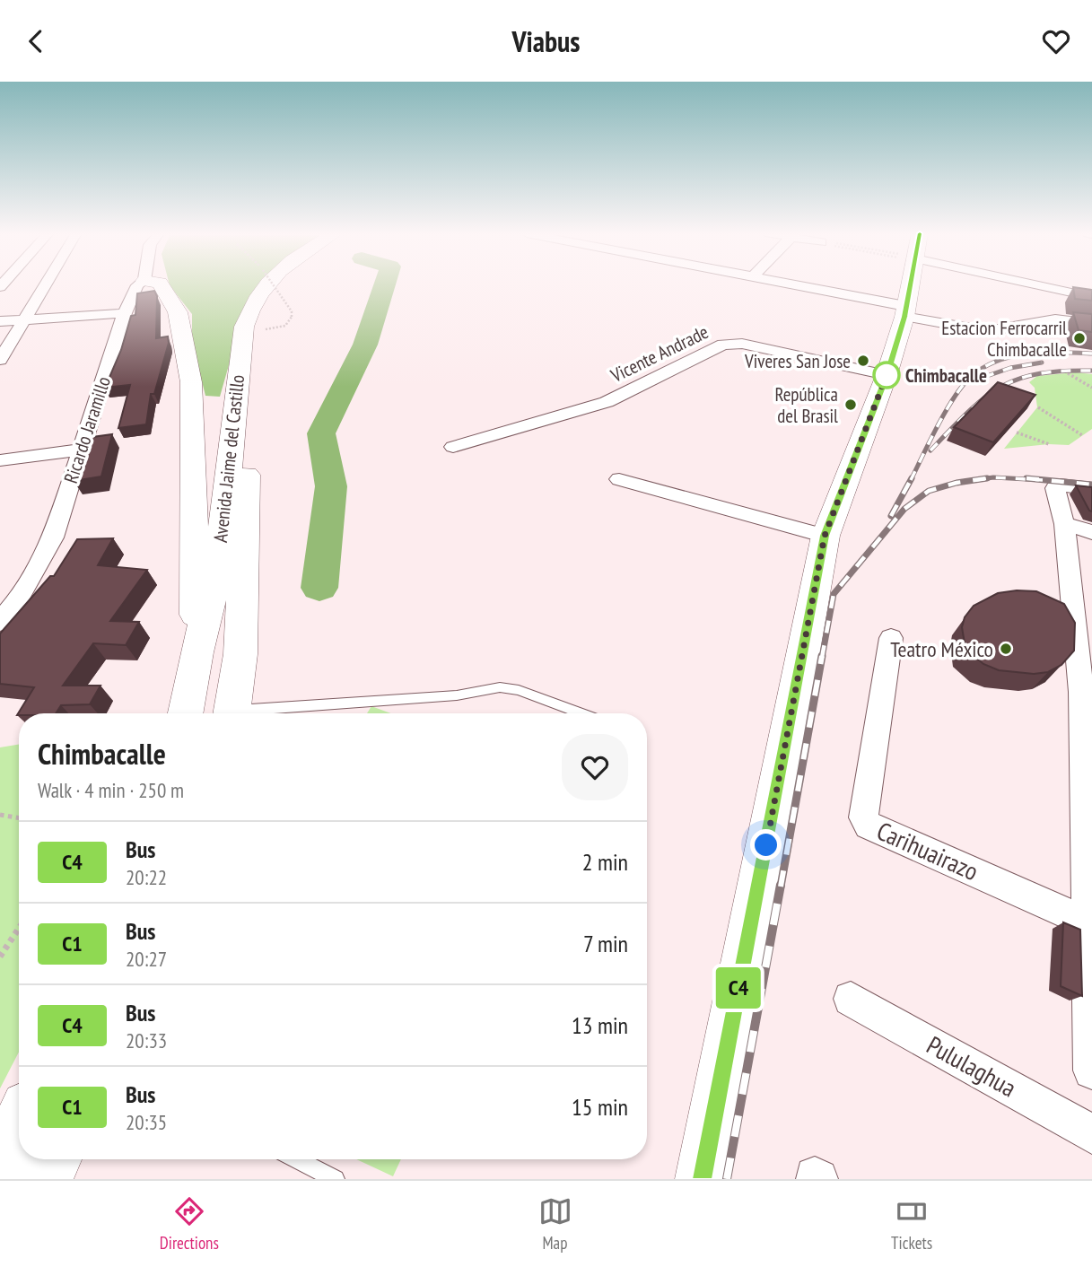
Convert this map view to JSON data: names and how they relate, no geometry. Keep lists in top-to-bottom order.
{
  "streets": {
    "main road": ["Avenida Jaime del Castillo"],
    "street": [
      "Vicente Andrade",
      "Ricardo Jaramillo",
      "Carihuairazo",
      "Pululaghua"
    ]
  },
  "places": [
    "Estacion Ferrocarril Chimbacalle",
    "Viveres San Jose",
    "Chimbacalle",
    "República del Brasil",
    "Teatro México"
  ],
  "lines": ["bus line C4"],
  "page": {
    "header": "Viabus",
    "on_map": "C4",
    "heading": ["Chimbacalle", "Walk · 4 min · 250 m"],
    "list": [
      {
        "mark": "C4",
        "name": "Bus",
        "note": "20:22",
        "value": "2 min"
      },
      {
        "mark": "C1",
        "name": "Bus",
        "note": "20:27",
        "value": "7 min"
      },
      {
        "mark": "C4",
        "name": "Bus",
        "note": "20:33",
        "value": "13 min"
      },
      {
        "mark": "C1",
        "name": "Bus",
        "note": "20:35",
        "value": "15 min"
      }
    ],
    "tabs": ["Directions", "Map", "Tickets"]
  }
}
